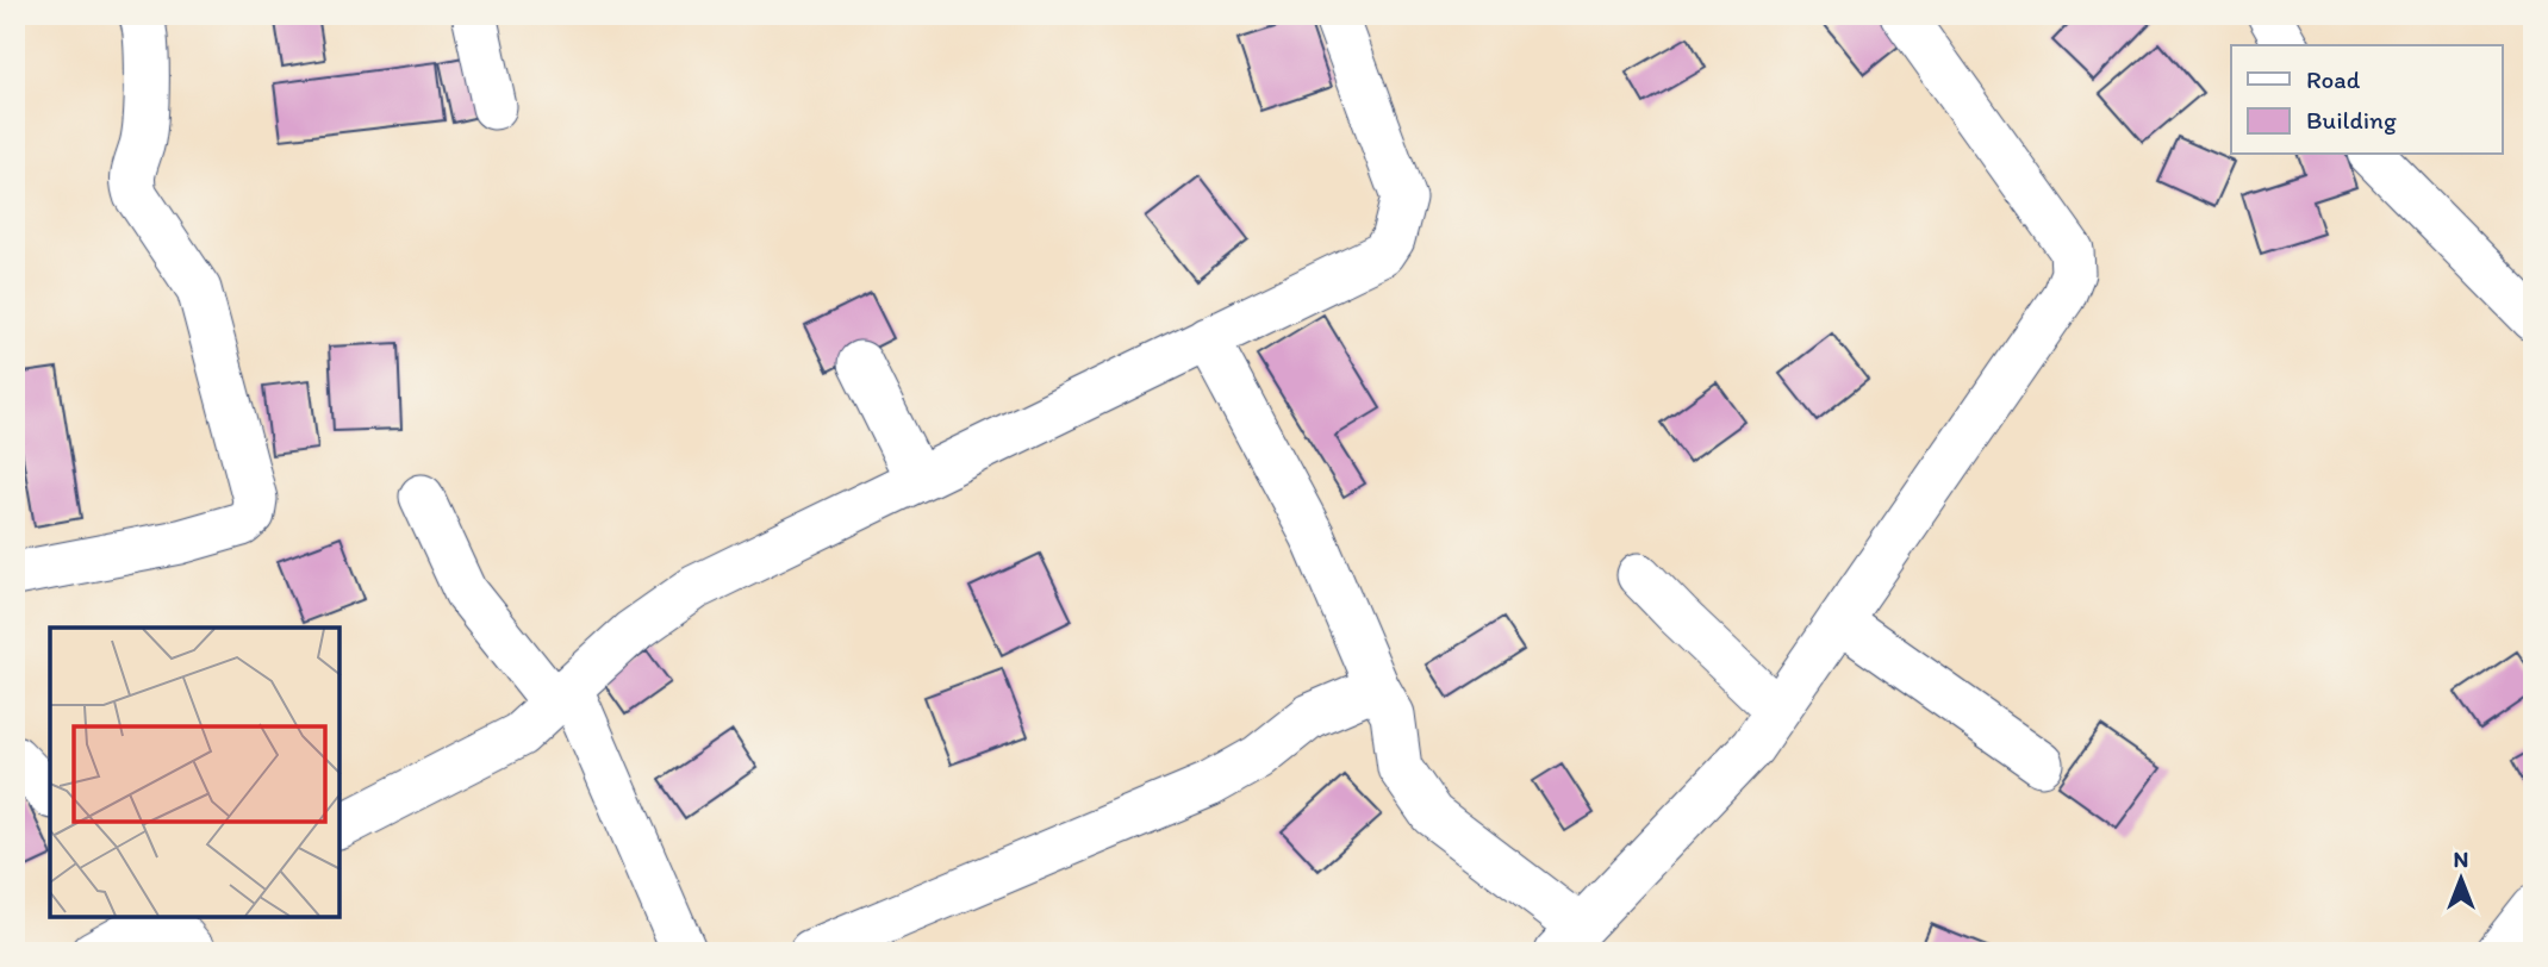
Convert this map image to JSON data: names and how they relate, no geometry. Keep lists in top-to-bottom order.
{
  "legend": ["Road", "Building"],
  "north": "top"
}
